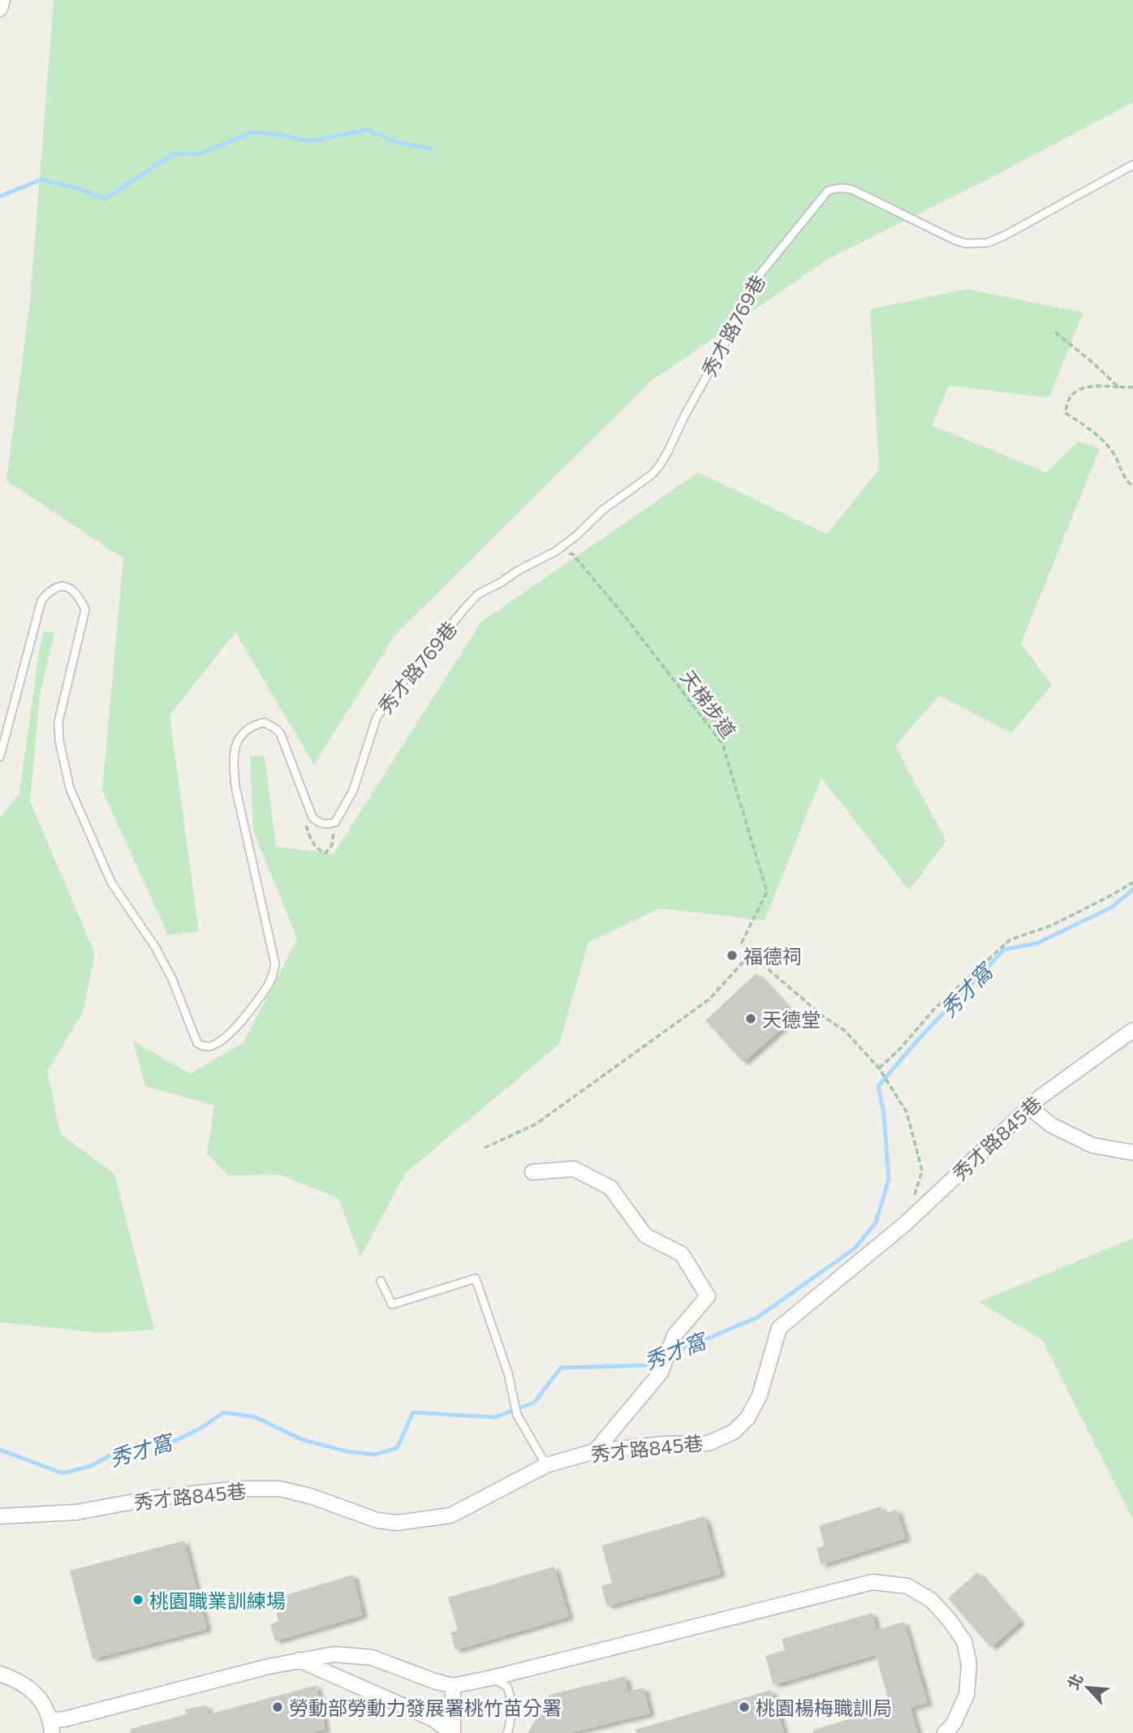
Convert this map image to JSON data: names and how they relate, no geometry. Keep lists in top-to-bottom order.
{
  "streets": {
    "street": ["秀才路845巷"],
    "lane": ["秀才路769巷"],
    "path": ["天梯步道"]
  },
  "crossings": [
    ["秀才路769巷", "天梯步道"]
  ],
  "water": ["秀才窩"],
  "places": [
    "福德祠",
    "天德堂",
    "桃園職業訓練場",
    "勞動部勞動力發展署桃竹苗分署",
    "桃園楊梅職訓局"
  ],
  "north": "top left"
}
